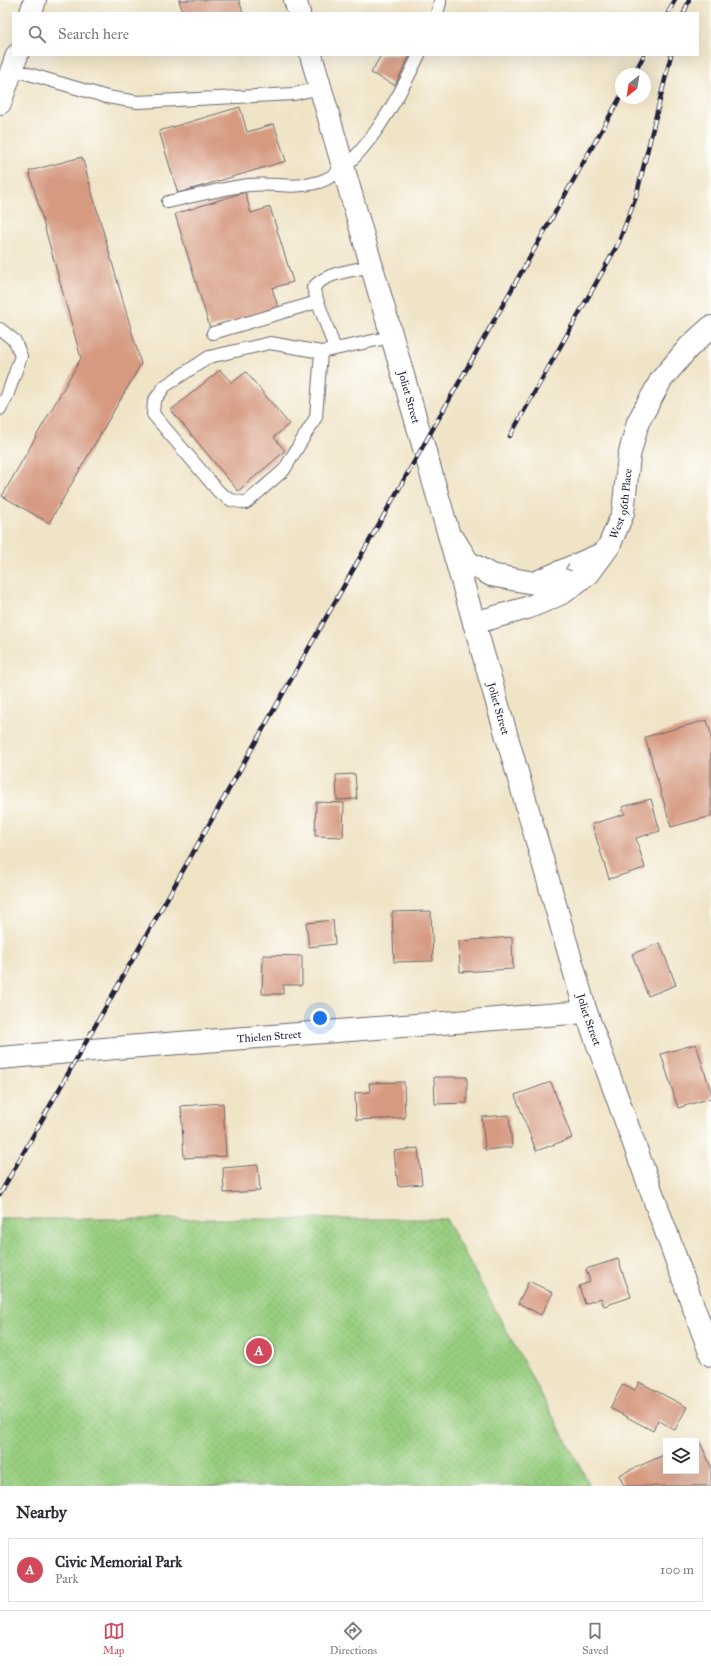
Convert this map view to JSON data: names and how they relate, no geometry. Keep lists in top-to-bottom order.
{
  "streets": {
    "street": ["Joliet Street", "West 96th Place", "Thielen Street"]
  },
  "crossings": [
    ["Joliet Street", "West 96th Place"],
    ["Joliet Street", "Thielen Street"]
  ],
  "north": "bottom left",
  "page": {
    "search": "Search here",
    "pins": "A",
    "heading": "Nearby",
    "list": [
      {
        "mark": "A",
        "name": "Civic Memorial Park",
        "note": "Park",
        "value": "100 m"
      }
    ],
    "nav": ["Map", "Directions", "Saved"]
  }
}
